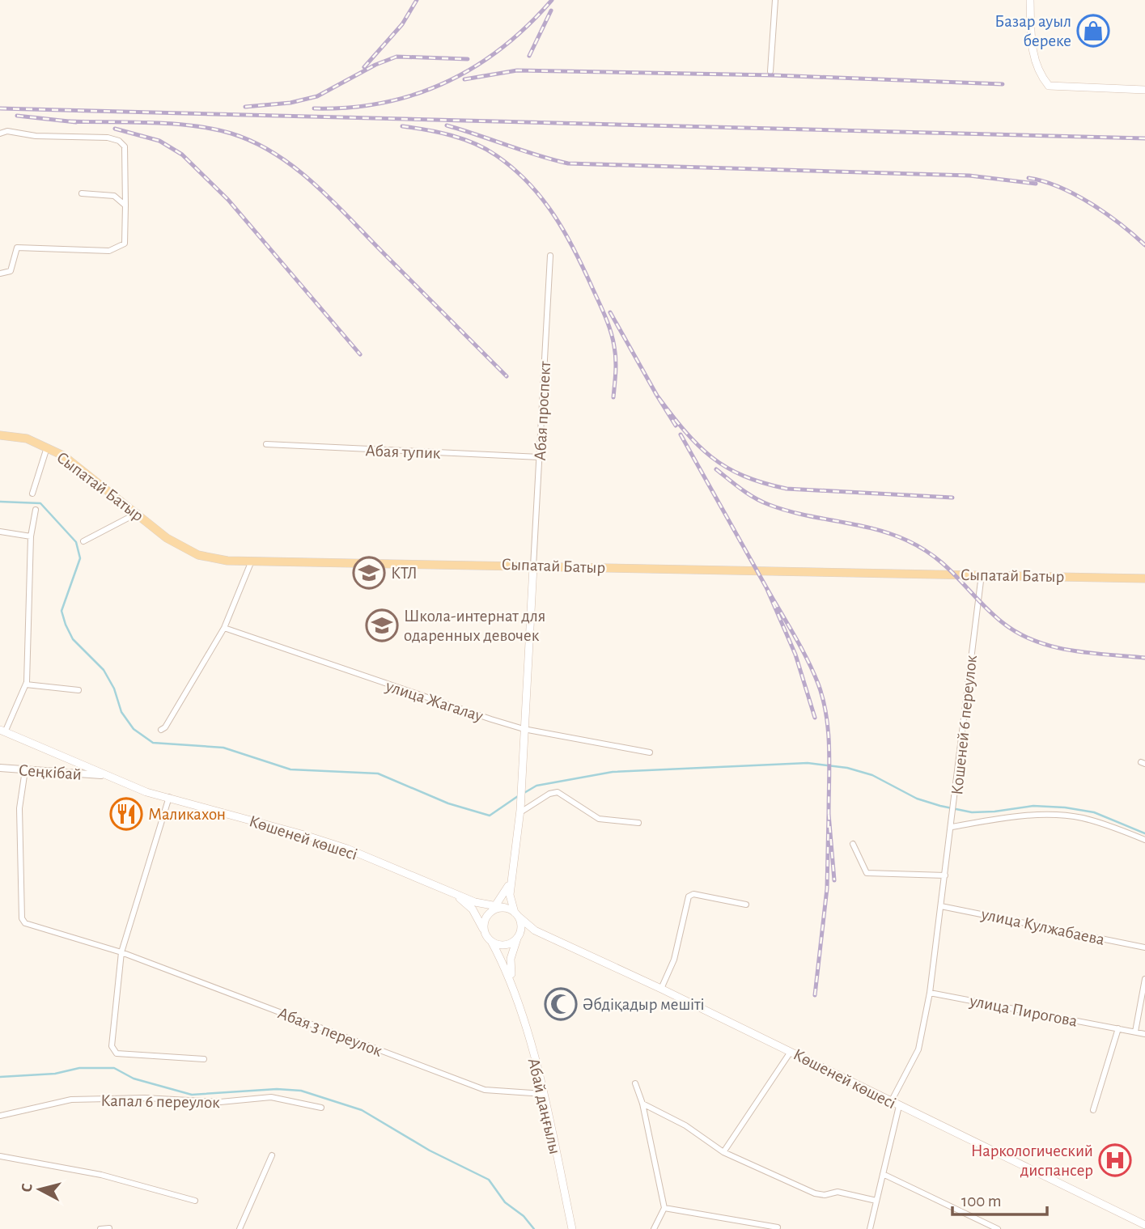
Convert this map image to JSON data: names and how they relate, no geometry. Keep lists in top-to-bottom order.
{
  "streets": {
    "main road": ["Сыпатай Батыр", "Көшеней көшесі", "Абай даңғылы"],
    "street": [
      "Абая проспект",
      "Абая тупик",
      "улица Жагалау",
      "Кошеней 6 переулок",
      "Сеңкібай",
      "улица Кулжабаева",
      "улица Пирогова",
      "Абая 3 переулок",
      "Капал 6 переулок"
    ]
  },
  "crossings": [
    ["Абая проспект", "Абая тупик"],
    ["Абая проспект", "Сыпатай Батыр"],
    ["Сыпатай Батыр", "Кошеней 6 переулок"],
    ["Кошеней 6 переулок", "Көшеней көшесі"],
    ["Кошеней 6 переулок", "улица Кулжабаева"],
    ["Кошеней 6 переулок", "улица Пирогова"],
    ["Сеңкібай", "Көшеней көшесі"],
    ["Сеңкібай", "Абая 3 переулок"],
    ["Абая 3 переулок", "Абай даңғылы"]
  ],
  "places": {
    "shop": ["Базар ауыл береке"],
    "school or university": ["КТЛ", "Школа-интернат для одаренных девочек"],
    "restaurant": ["Маликахон"],
    "mosque": ["Әбдіқадыр мешіті"],
    "hospital": ["Наркологический диспансер"]
  },
  "scale_bar": "100 m",
  "north": "left"
}
